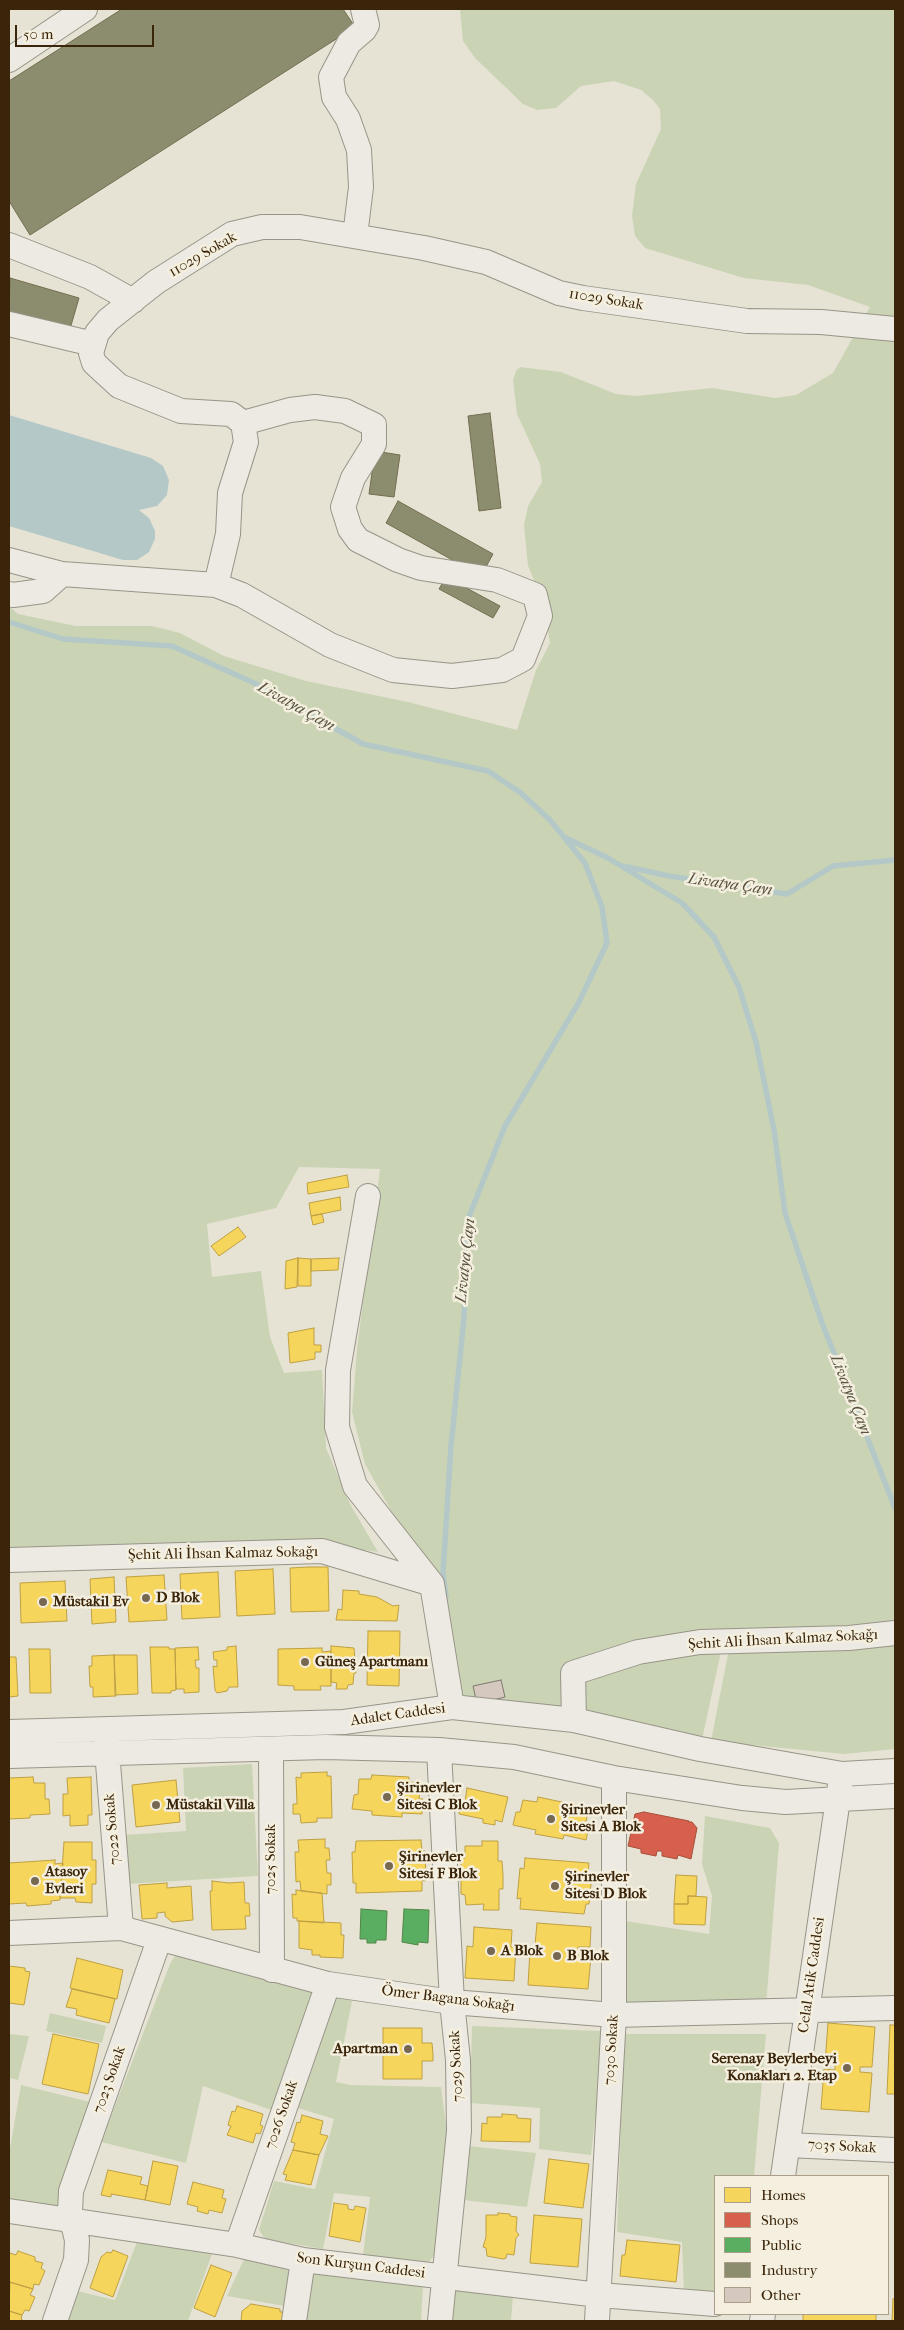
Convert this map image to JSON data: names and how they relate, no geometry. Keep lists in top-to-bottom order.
{
  "streets": {
    "street": [
      "11029 Sokak",
      "Şehit Ali İhsan Kalmaz Sokağı",
      "Adalet Caddesi",
      "7022 Sokak",
      "7025 Sokak",
      "Celal Atik Caddesi",
      "Ömer Bagana Sokağı",
      "7030 Sokak",
      "7029 Sokak",
      "7023 Sokak",
      "7026 Sokak",
      "7035 Sokak",
      "Son Kurşun Caddesi"
    ]
  },
  "crossings": [
    ["Şehit Ali İhsan Kalmaz Sokağı", "Adalet Caddesi"],
    ["Adalet Caddesi", "7022 Sokak"],
    ["Adalet Caddesi", "7025 Sokak"],
    ["Adalet Caddesi", "Celal Atik Caddesi"],
    ["Adalet Caddesi", "7030 Sokak"],
    ["Adalet Caddesi", "7029 Sokak"],
    ["7022 Sokak", "Ömer Bagana Sokağı"],
    ["7025 Sokak", "Ömer Bagana Sokağı"],
    ["Celal Atik Caddesi", "Ömer Bagana Sokağı"],
    ["Celal Atik Caddesi", "7035 Sokak"],
    ["Ömer Bagana Sokağı", "7030 Sokak"],
    ["Ömer Bagana Sokağı", "7029 Sokak"],
    ["Ömer Bagana Sokağı", "7023 Sokak"],
    ["Ömer Bagana Sokağı", "7026 Sokak"],
    ["7030 Sokak", "Son Kurşun Caddesi"],
    ["7029 Sokak", "Son Kurşun Caddesi"],
    ["7023 Sokak", "Son Kurşun Caddesi"],
    ["7026 Sokak", "Son Kurşun Caddesi"]
  ],
  "water": ["Livatya Çayı"],
  "places": [
    "D Blok",
    "Müstakil Ev",
    "Güneş Apartmanı",
    "Şirinevler Sitesi C Blok",
    "Müstakil Villa",
    "Şirinevler Sitesi A Blok",
    "Şirinevler Sitesi F Blok",
    "Atasoy Evleri",
    "Şirinevler Sitesi D Blok",
    "A Blok",
    "B Blok",
    "Apartman",
    "Serenay Beylerbeyi Konakları 2. Etap"
  ],
  "legend": [
    "Homes",
    "Shops",
    "Public",
    "Industry",
    "Other"
  ],
  "scale_bar": "50 m"
}
